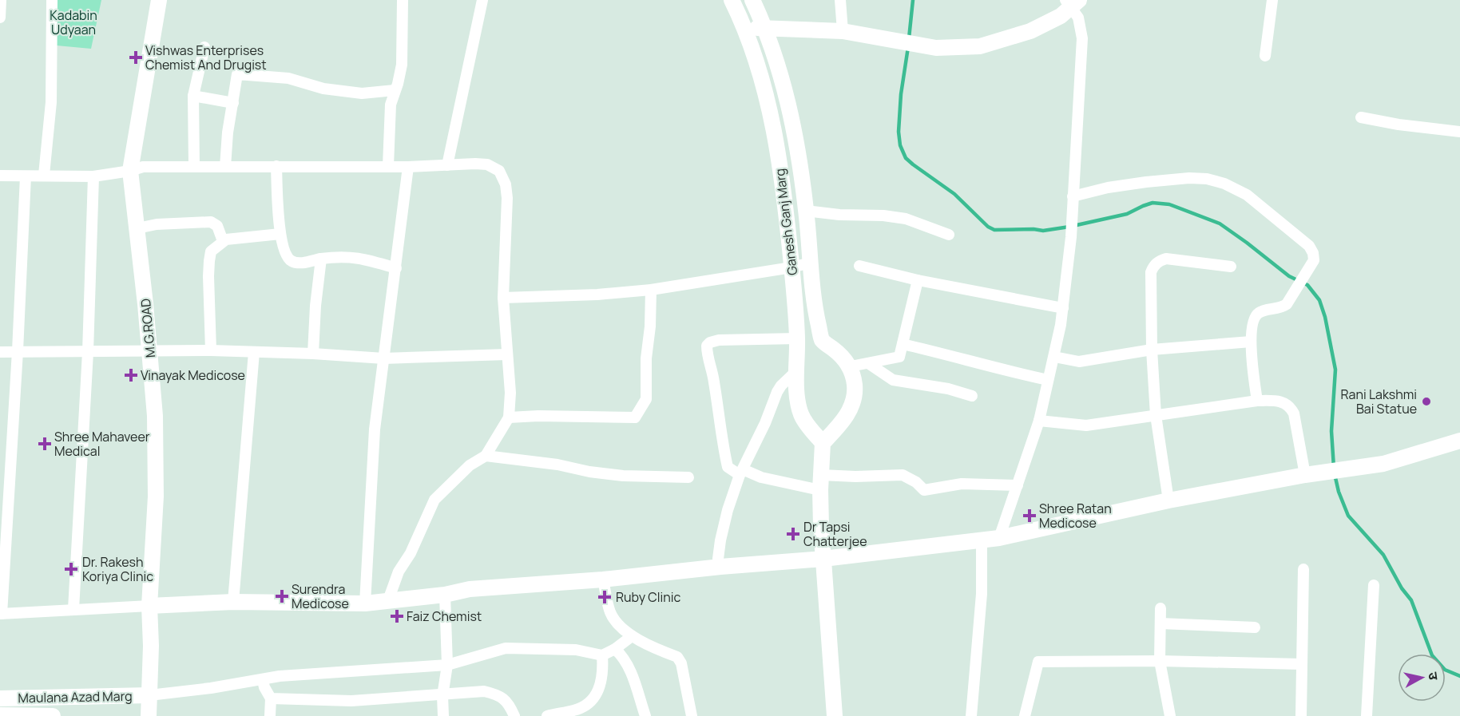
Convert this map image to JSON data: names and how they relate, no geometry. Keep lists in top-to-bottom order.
{
  "streets": {
    "main road": ["Ganesh Ganj Marg", "M.G.ROAD", "Maulana Azad Marg"]
  },
  "crossings": [
    ["M.G.ROAD", "Maulana Azad Marg"]
  ],
  "parks": ["Kadabin Udyaan"],
  "places": {
    "health": [
      "Vishwas Enterprises Chemist And Drugist",
      "Vinayak Medicose",
      "Shree Mahaveer Medical",
      "Shree Ratan Medicose",
      "Dr Tapsi Chatterjee",
      "Dr. Rakesh Koriya Clinic",
      "Surendra Medicose",
      "Ruby Clinic",
      "Faiz Chemist"
    ],
    "other": ["Rani Lakshmi Bai Statue"]
  },
  "north": "right"
}
